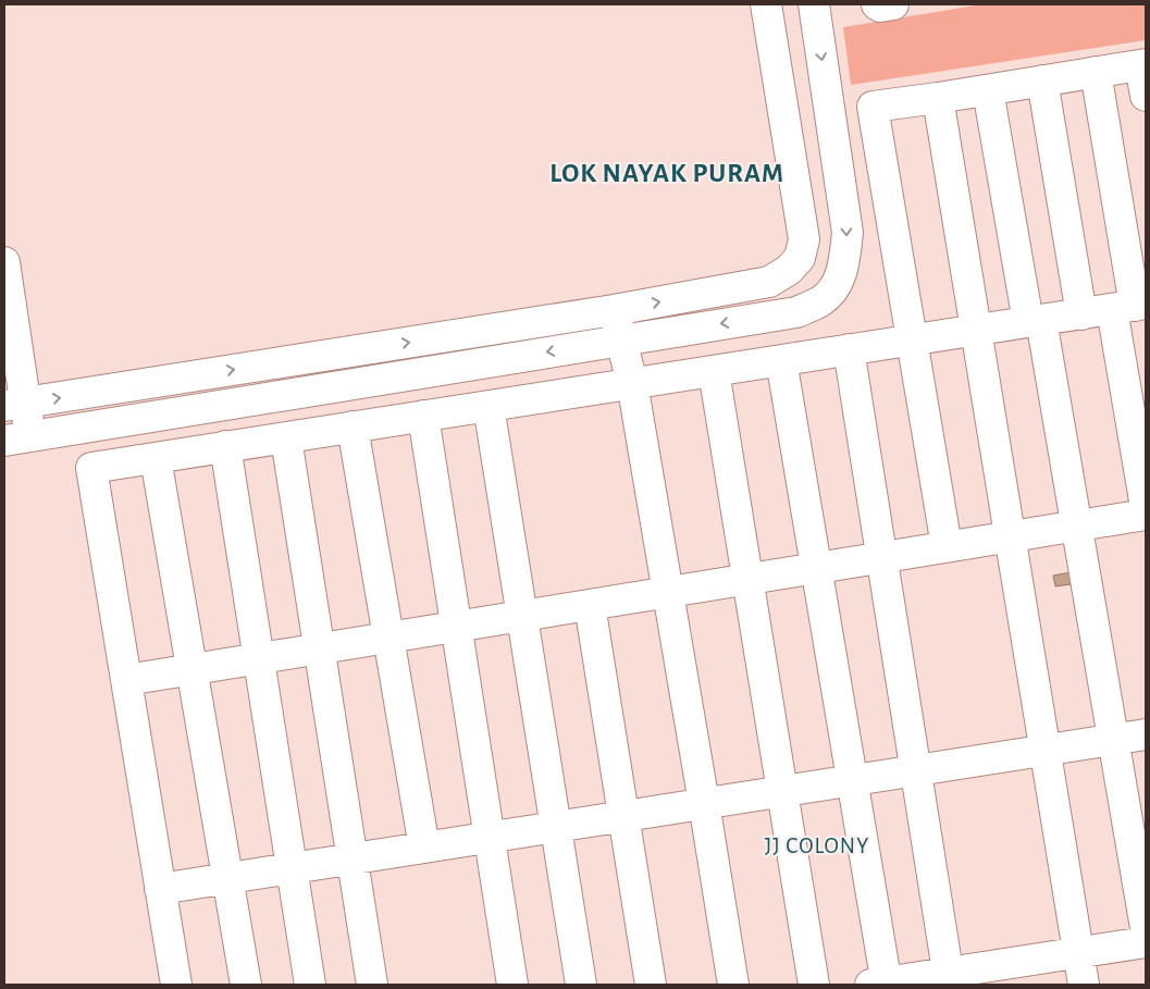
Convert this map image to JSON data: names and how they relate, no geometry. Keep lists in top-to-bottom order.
{
  "districts": ["LOK NAYAK PURAM", "JJ COLONY"]
}
